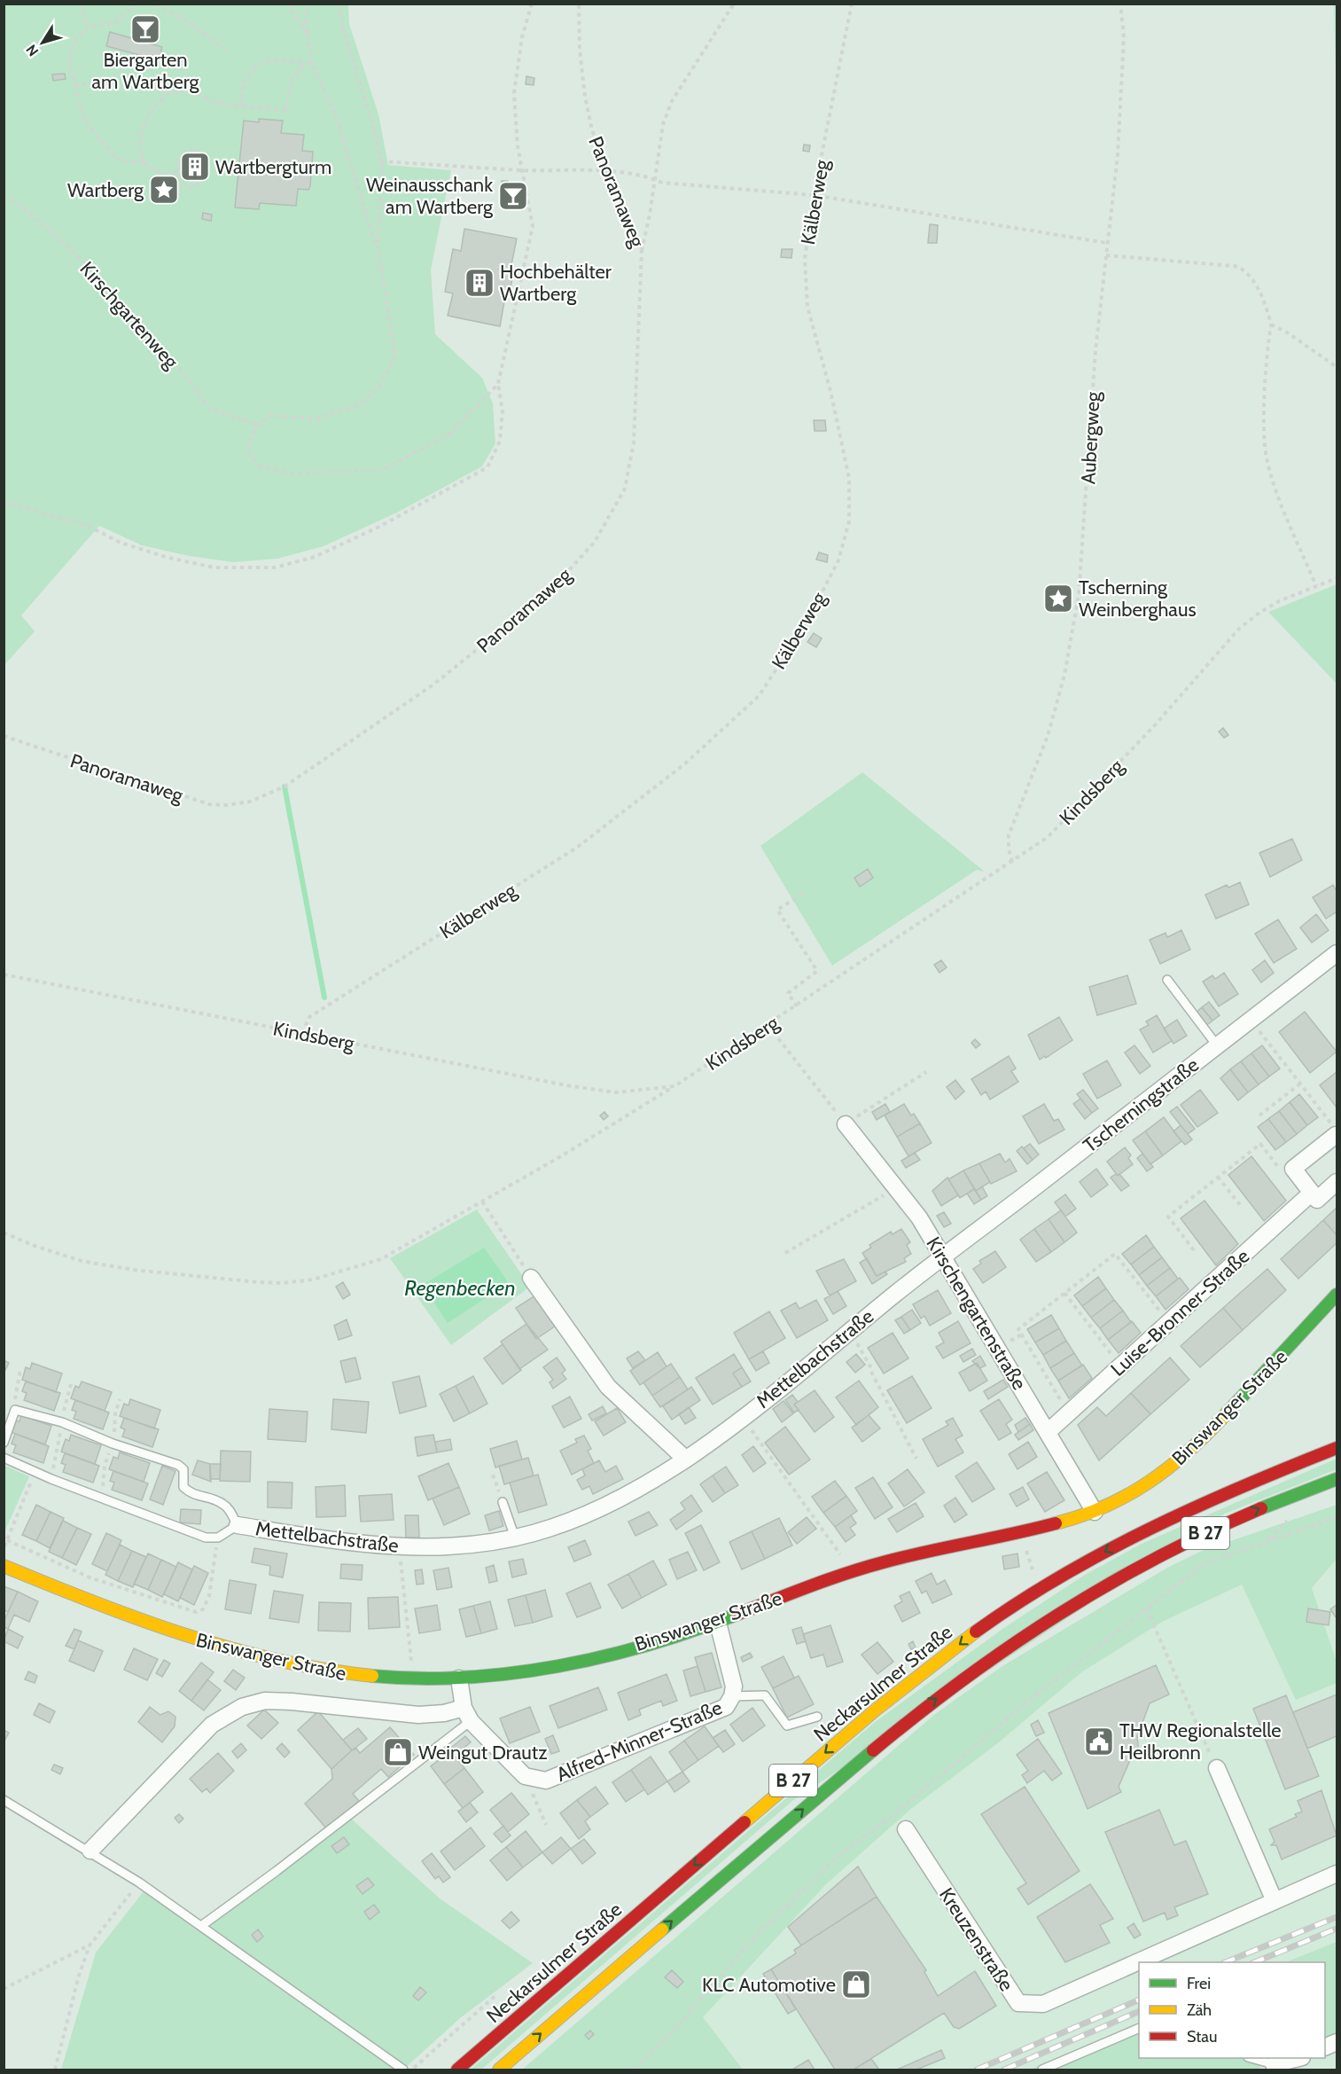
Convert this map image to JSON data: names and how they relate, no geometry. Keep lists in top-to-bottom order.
{
  "streets": {
    "main road": ["Binswanger Straße", "B 27", "Neckarsulmer Straße"],
    "street": [
      "Tscherningstraße",
      "Luise-Bronner-Straße",
      "Kirschengartenstraße",
      "Mettelbachstraße",
      "Alfred-Minner-Straße",
      "Kreuzenstraße"
    ],
    "path": [
      "Panoramaweg",
      "Kälberweg",
      "Kirschgartenweg",
      "Aubergweg",
      "Kindsberg"
    ]
  },
  "crossings": [
    ["Kälberweg", "Kindsberg"],
    ["Aubergweg", "Kindsberg"],
    ["Tscherningstraße", "Kirschengartenstraße"],
    ["Tscherningstraße", "Mettelbachstraße"],
    ["Luise-Bronner-Straße", "Kirschengartenstraße"],
    ["Kirschengartenstraße", "Mettelbachstraße"],
    ["Kirschengartenstraße", "Binswanger Straße"],
    ["Binswanger Straße", "Alfred-Minner-Straße"]
  ],
  "water": ["Regenbecken"],
  "places": {
    "bar": ["Biergarten am Wartberg", "Weinausschank am Wartberg"],
    "building": ["Wartbergturm", "Hochbehälter Wartberg"],
    "place": ["Wartberg", "Tscherning Weinberghaus"],
    "public building": ["THW Regionalstelle Heilbronn"],
    "shop": ["Weingut Drautz", "KLC Automotive"]
  },
  "legend": ["Frei", "Zäh", "Stau"],
  "north": "bottom left"
}
